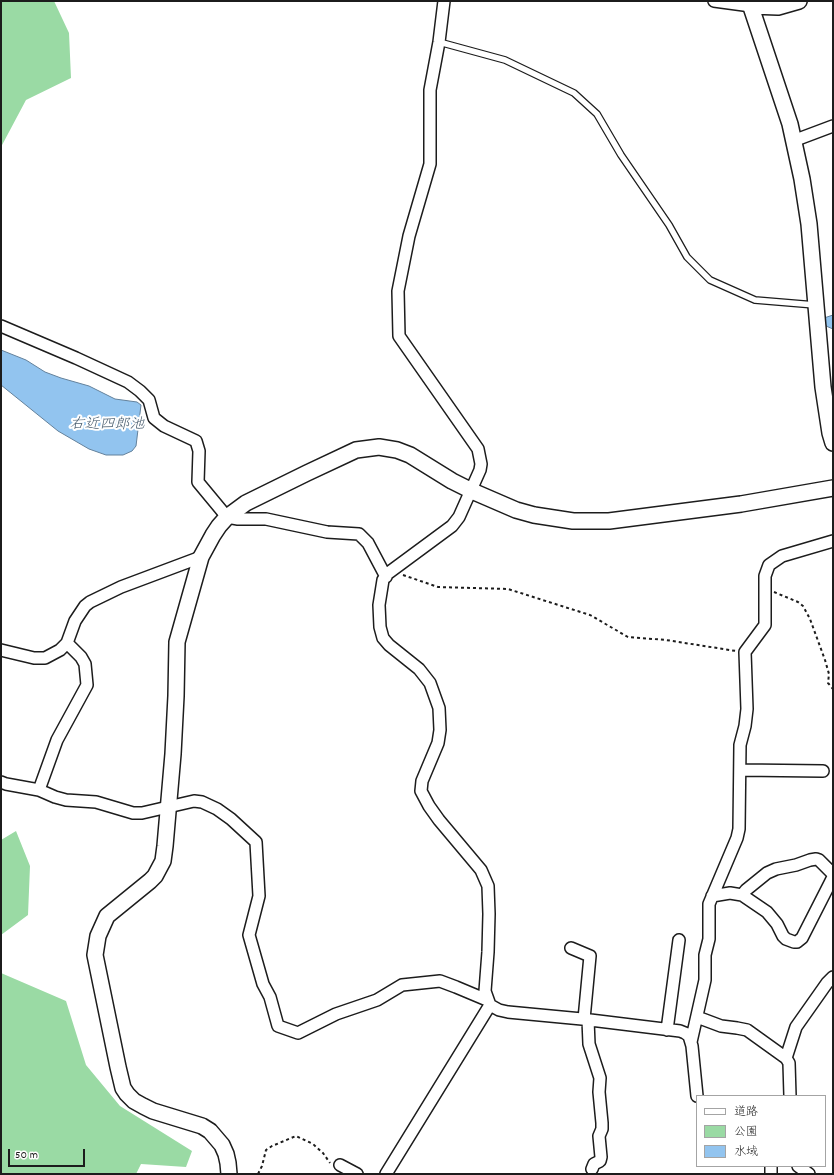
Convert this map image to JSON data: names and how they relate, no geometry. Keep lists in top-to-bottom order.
{
  "water": ["右近四郎池"],
  "legend": ["道路", "公園", "水域"],
  "scale_bar": "50 m"
}
